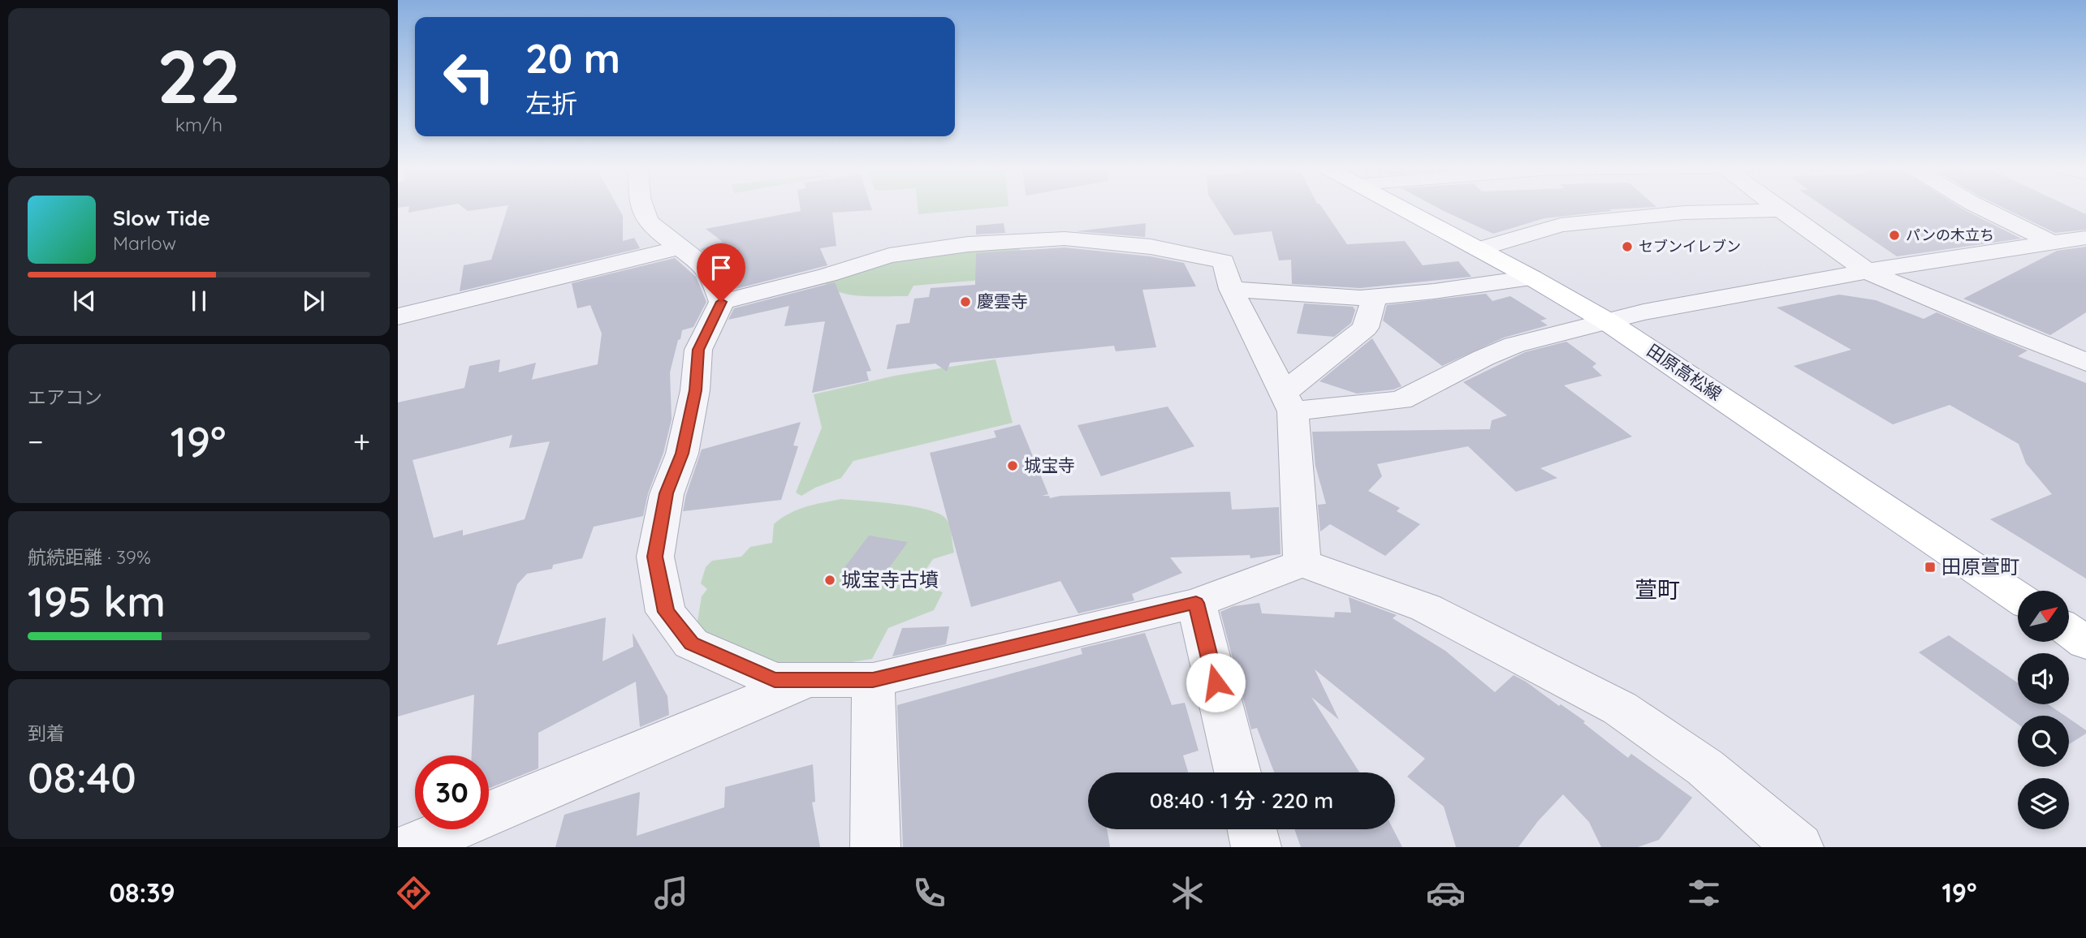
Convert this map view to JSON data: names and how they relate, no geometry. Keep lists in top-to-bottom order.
{
  "streets": {
    "main road": ["田原高松線"]
  },
  "districts": ["萱町"],
  "places": {
    "other": [
      "パンの木立ち",
      "セブンイレブン",
      "慶雲寺",
      "城宝寺",
      "城宝寺古墳"
    ],
    "transit": ["田原萱町"]
  },
  "north": "top right",
  "page": {
    "tile": [
      ["22", "km/h"],
      "エアコン",
      ["航続距離 · 39%", "195 km"],
      ["到着", "08:40"]
    ],
    "turn": ["20 m", "左折"],
    "song": ["Slow Tide", "Marlow"],
    "heat": ["−", "19°", "+"],
    "limit": "30",
    "trip": "08:40 · 1 分 · 220 m",
    "tabs": ["08:39", "19°"]
  }
}
